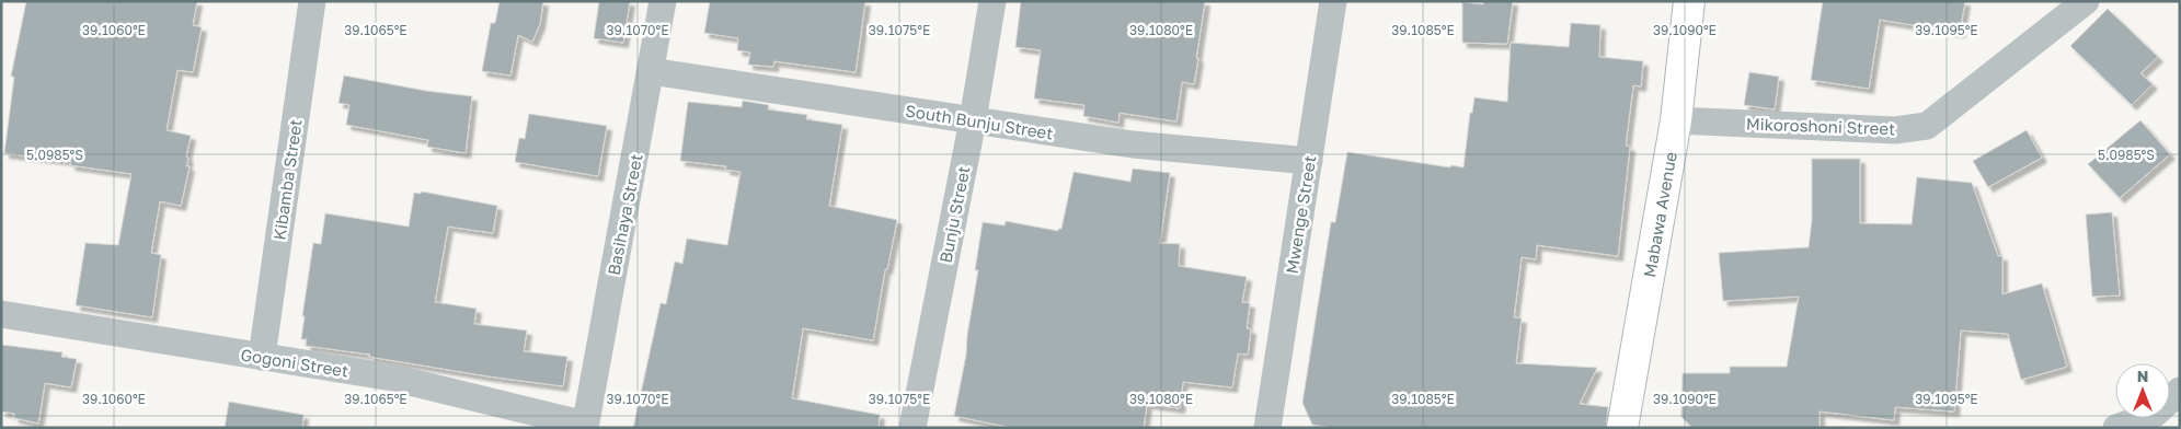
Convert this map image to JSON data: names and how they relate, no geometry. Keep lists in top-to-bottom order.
{
  "streets": {
    "street": [
      "South Bunju Street",
      "Mikoroshoni Street",
      "Kibamba Street",
      "Basihaya Street",
      "Bunju Street",
      "Mwenge Street",
      "Mabawa Avenue",
      "Gogoni Street"
    ]
  },
  "crossings": [
    ["South Bunju Street", "Basihaya Street"],
    ["South Bunju Street", "Bunju Street"],
    ["South Bunju Street", "Mwenge Street"],
    ["Mikoroshoni Street", "Mabawa Avenue"],
    ["Kibamba Street", "Gogoni Street"],
    ["Basihaya Street", "Gogoni Street"]
  ],
  "north": "top",
  "coordinates": [
    "39.1060°E",
    "39.1065°E",
    "39.1070°E",
    "39.1075°E",
    "39.1080°E",
    "39.1085°E",
    "39.1090°E",
    "39.1095°E",
    "5.0985°S"
  ]
}
